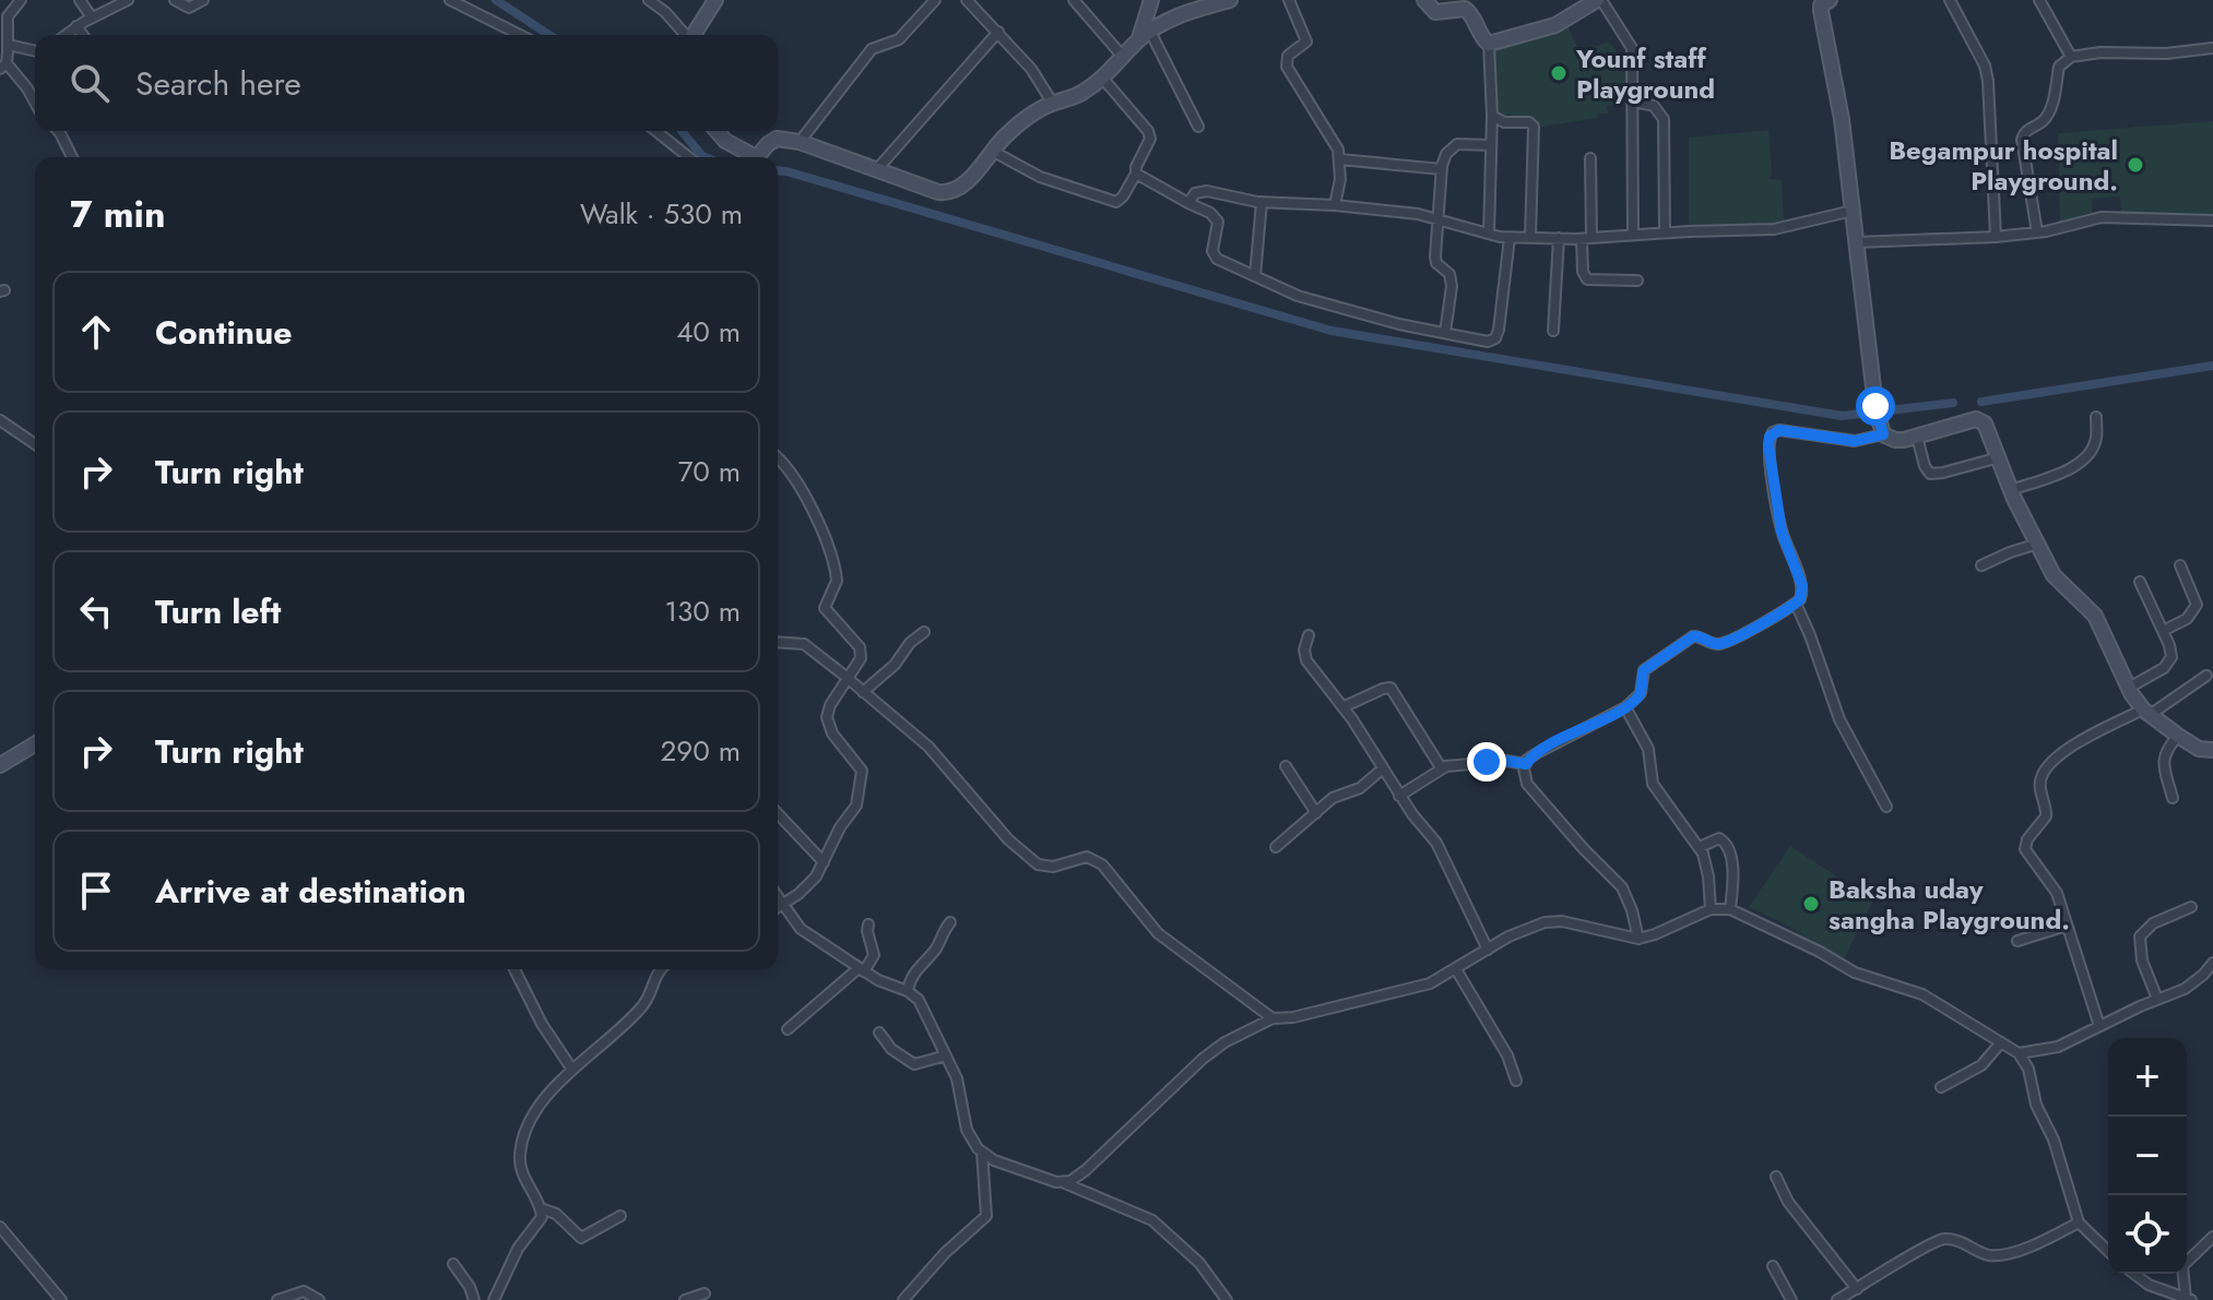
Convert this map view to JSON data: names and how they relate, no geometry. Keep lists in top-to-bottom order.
{
  "places": ["Younf staff Playground", "Begampur hospital Playground.", "Baksha uday sangha Playground."],
  "page": {
    "search": "Search here",
    "heading": ["7 min", "Walk · 530 m"],
    "list": [
      ["Continue", "40 m"],
      ["Turn right", "70 m"],
      ["Turn left", "130 m"],
      ["Turn right", "290 m"],
      "Arrive at destination"
    ],
    "map_buttons": ["+", "−"]
  }
}
